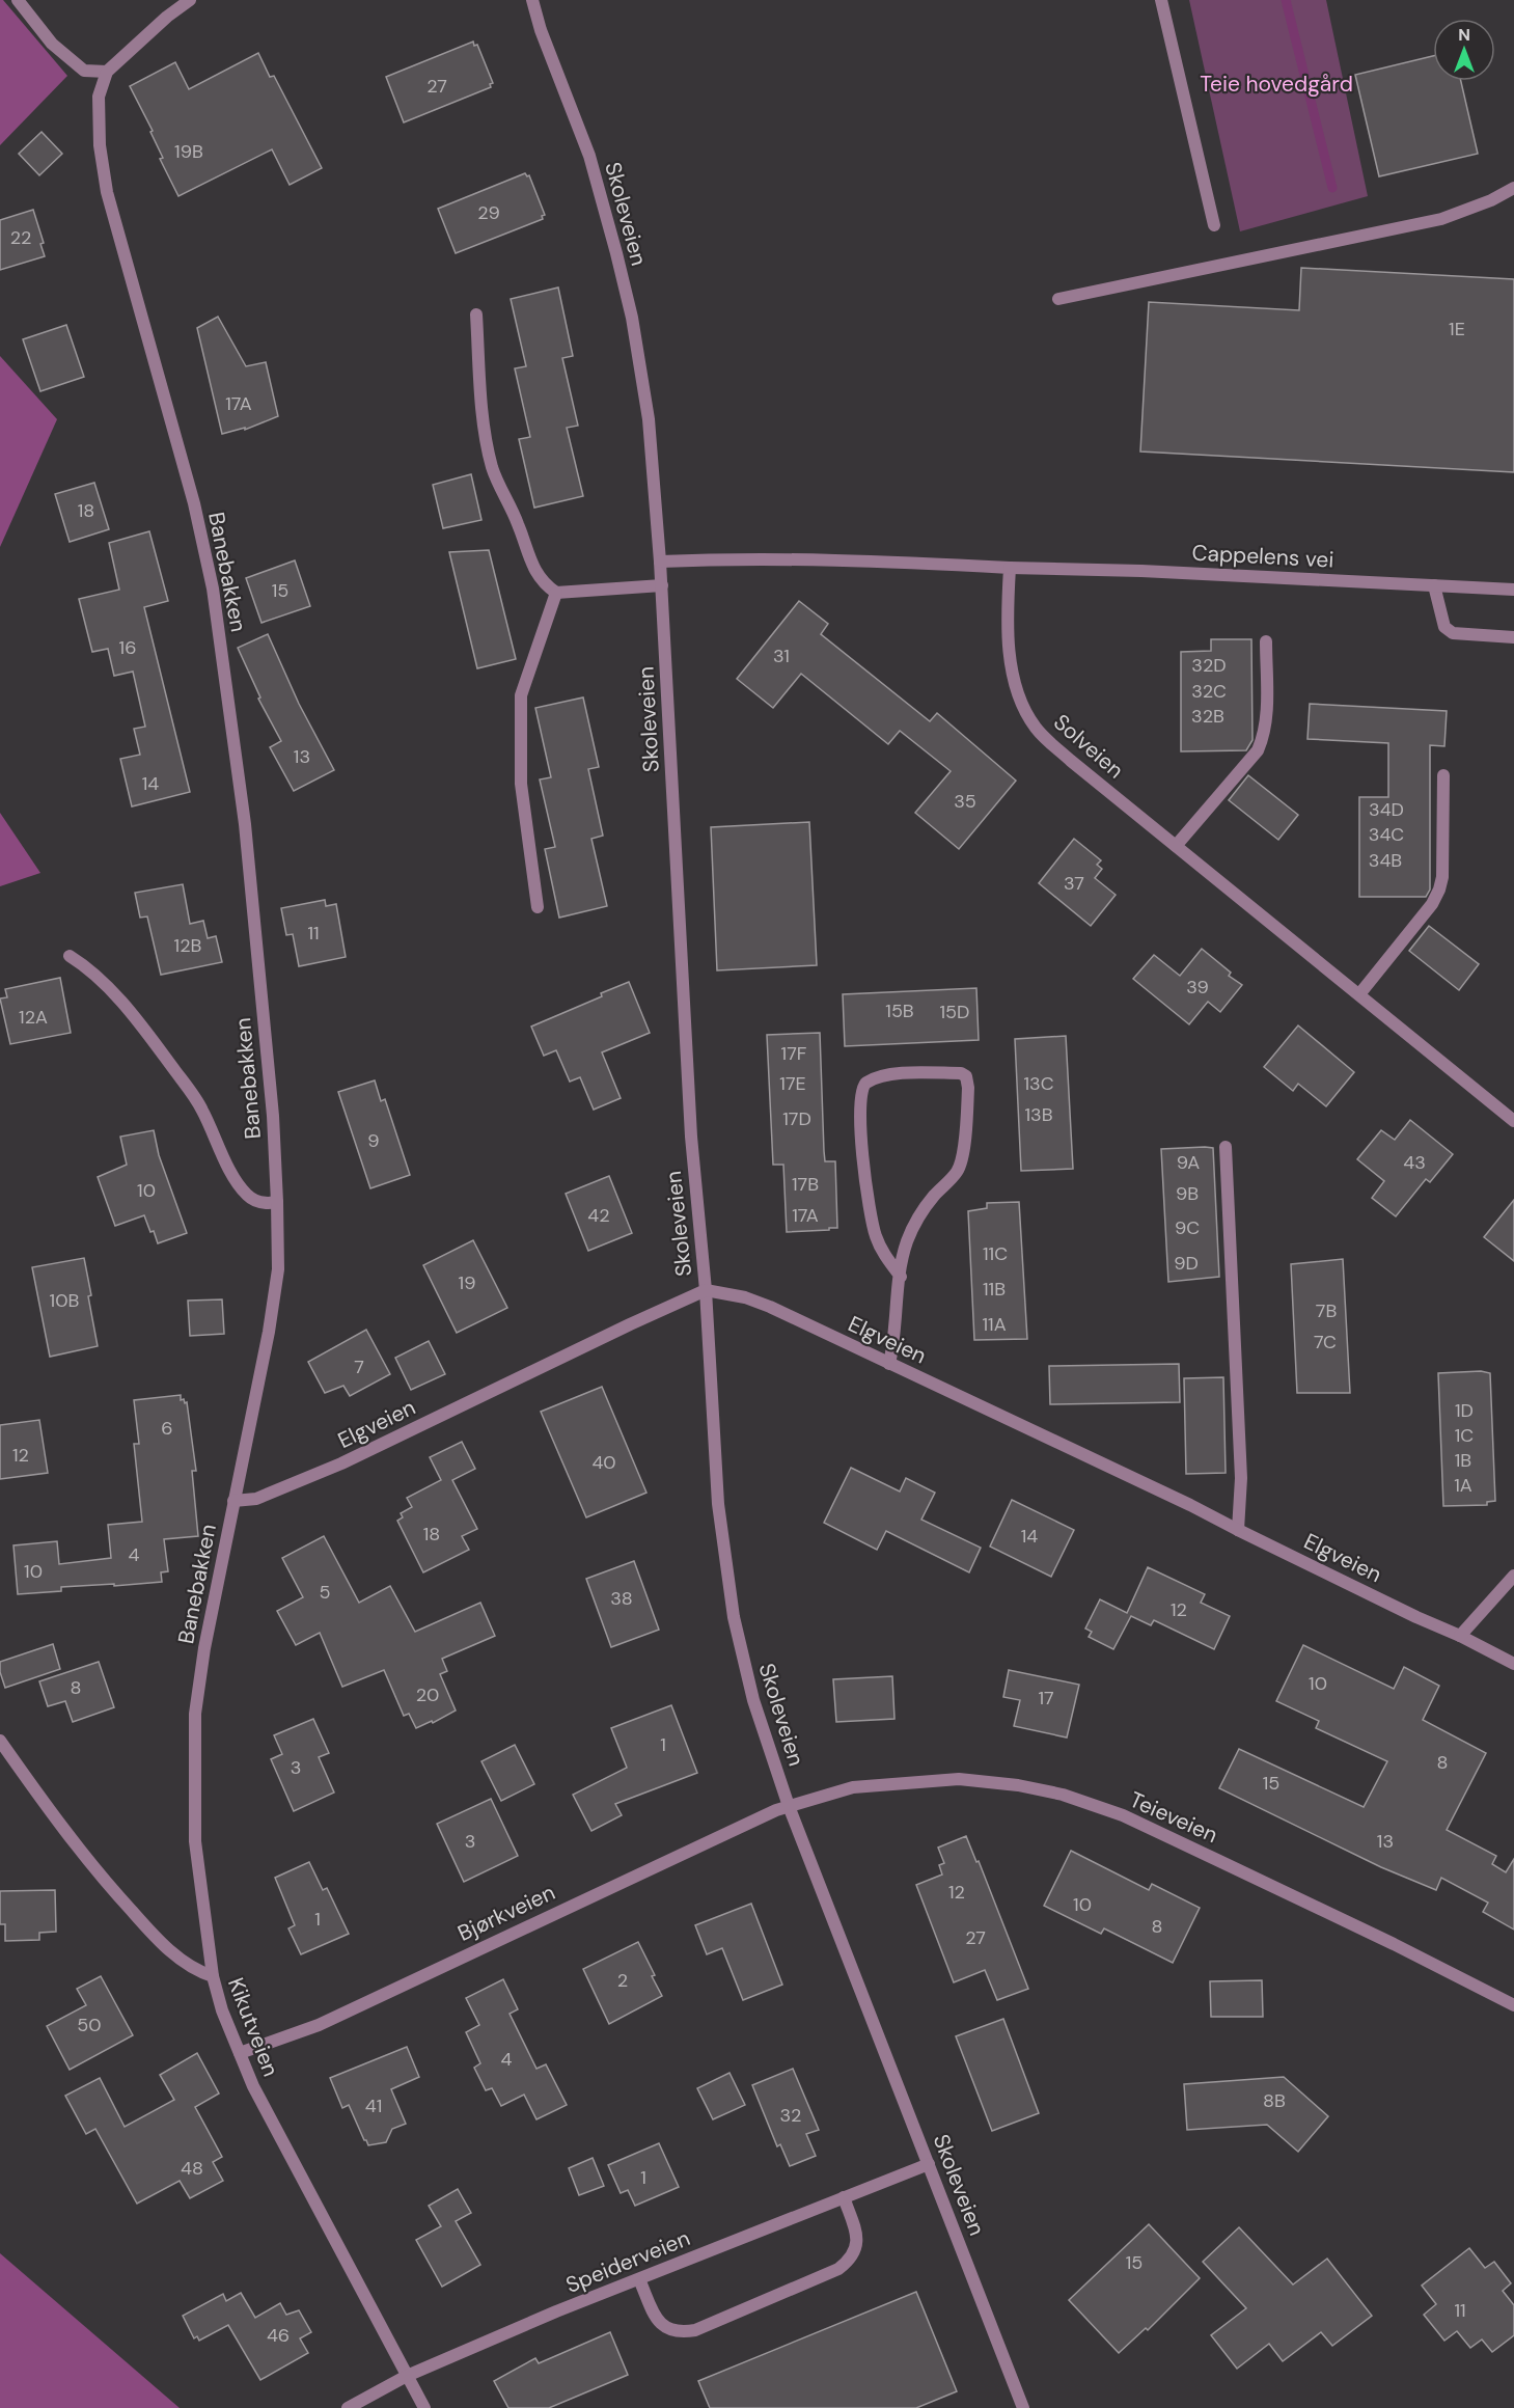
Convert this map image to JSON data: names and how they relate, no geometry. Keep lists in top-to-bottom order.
{
  "streets": {
    "street": [
      "Skoleveien",
      "Cappelens vei",
      "Banebakken",
      "Solveien",
      "Elgveien",
      "Teieveien",
      "Bjørkveien",
      "Kikutveien",
      "Speiderveien"
    ]
  },
  "crossings": [
    ["Skoleveien", "Elgveien"],
    ["Skoleveien", "Teieveien"],
    ["Skoleveien", "Bjørkveien"],
    ["Skoleveien", "Speiderveien"],
    ["Cappelens vei", "Solveien"],
    ["Banebakken", "Elgveien"],
    ["Banebakken", "Kikutveien"],
    ["Teieveien", "Bjørkveien"],
    ["Bjørkveien", "Kikutveien"],
    ["Kikutveien", "Speiderveien"]
  ],
  "parks": ["Teie hovedgård"],
  "house_numbers": [
    "27",
    "19B",
    "29",
    "22",
    "1E",
    "17A",
    "18",
    "15",
    "16",
    "31",
    "32D",
    "32C",
    "32B",
    "13",
    "14",
    "35",
    "34D",
    "34C",
    "34B",
    "37",
    "11",
    "12B",
    "39",
    "15B",
    "15D",
    "12A",
    "17F",
    "17E",
    "13C",
    "13B",
    "17D",
    "9",
    "9A",
    "43",
    "17B",
    "10",
    "9B",
    "42",
    "17A",
    "9C",
    "11C",
    "9D",
    "19",
    "11B",
    "10B",
    "7B",
    "11A",
    "7C",
    "7",
    "1D",
    "6",
    "1C",
    "12",
    "1B",
    "40",
    "1A",
    "18",
    "14",
    "4",
    "10",
    "5",
    "38",
    "12",
    "10",
    "8",
    "20",
    "17",
    "1",
    "8",
    "3",
    "15",
    "3",
    "13",
    "12",
    "10",
    "1",
    "8",
    "27",
    "2",
    "50",
    "4",
    "8B",
    "41",
    "32",
    "48",
    "1",
    "15",
    "11",
    "46"
  ],
  "north": "top"
}
